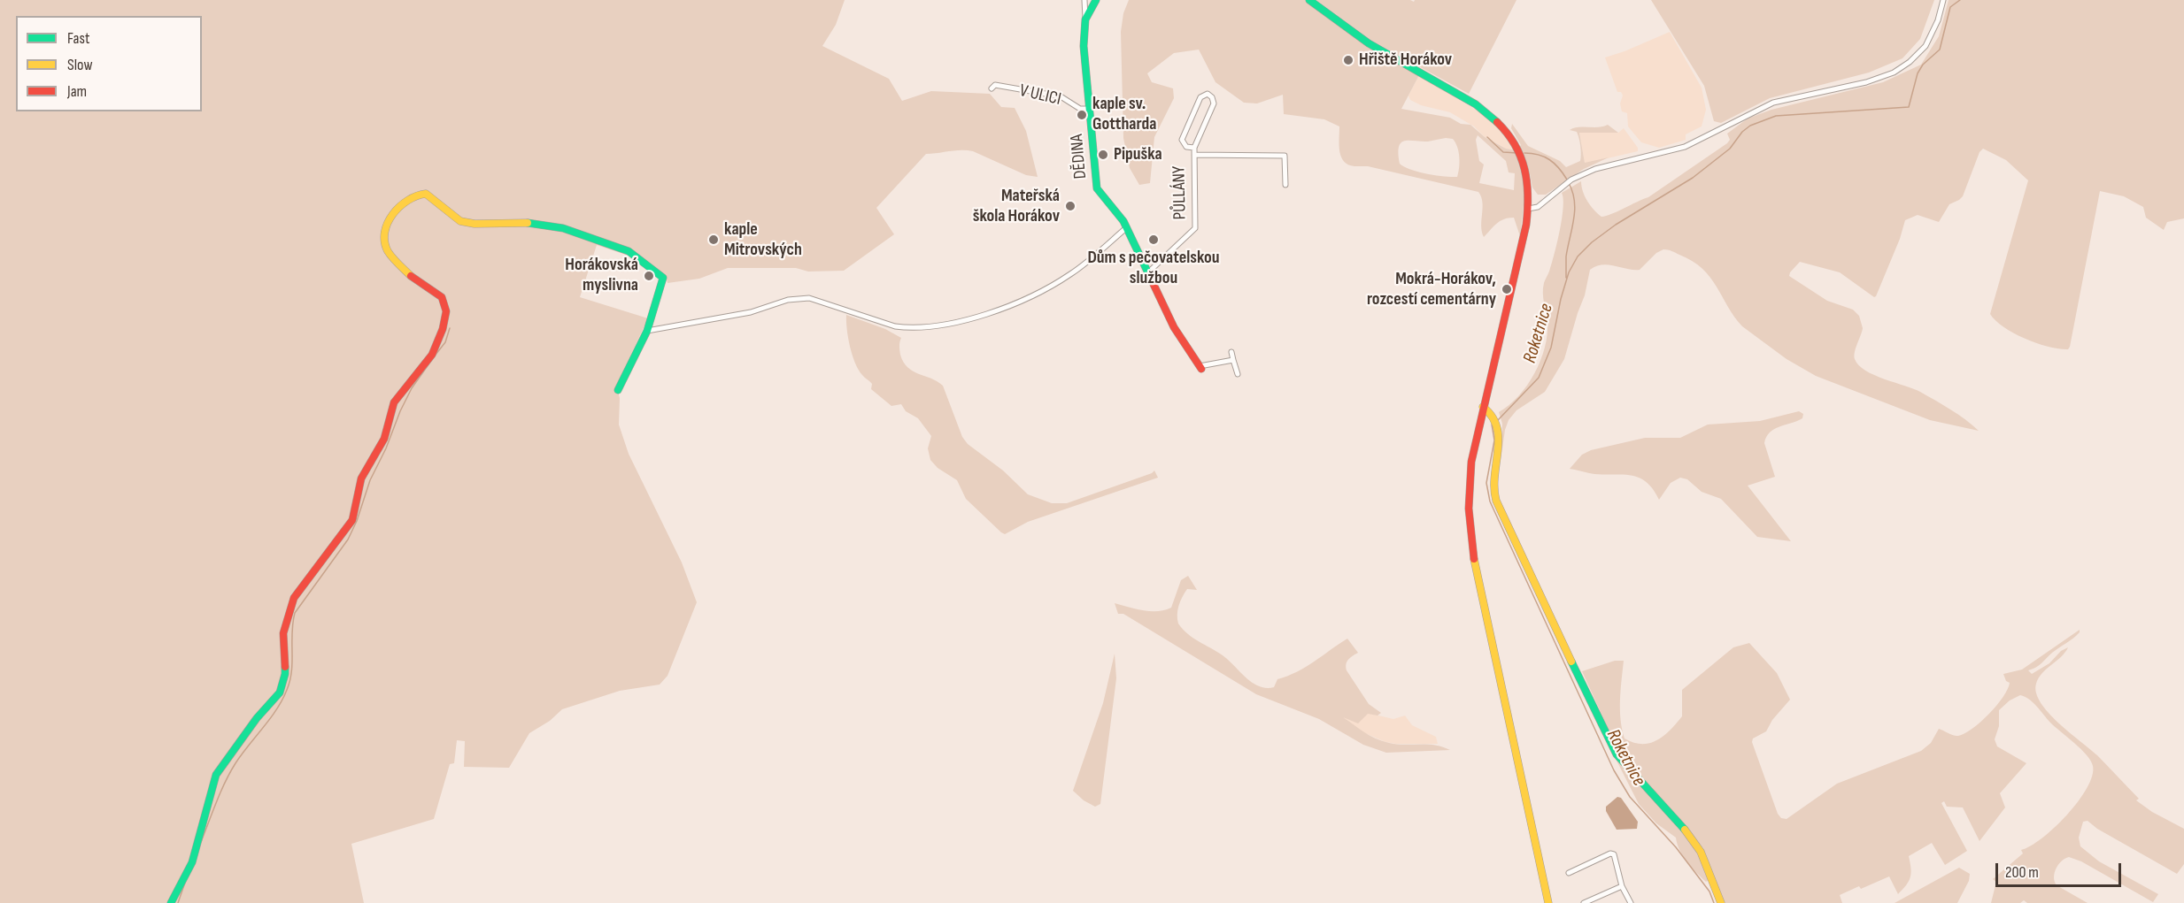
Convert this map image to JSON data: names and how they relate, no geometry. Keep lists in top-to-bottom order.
{
  "streets": {
    "street": ["V ULICI", "DĚDINA", "PŮLLÁNY"]
  },
  "crossings": [
    ["V ULICI", "DĚDINA"]
  ],
  "water": ["Roketnice"],
  "places": [
    "Hřiště Horákov",
    "kaple sv. Gottharda",
    "Pipuška",
    "Mateřská škola Horákov",
    "kaple Mitrovských",
    "Dům s pečovatelskou službou",
    "Horákovská myslivna",
    "Mokrá-Horákov, rozcestí cementárny"
  ],
  "legend": ["Fast", "Slow", "Jam"],
  "scale_bar": "200 m"
}
